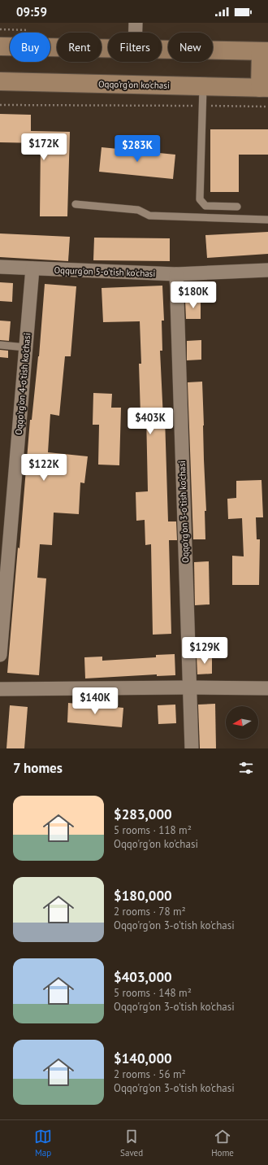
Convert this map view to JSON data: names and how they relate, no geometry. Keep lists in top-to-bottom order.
{
  "streets": {
    "main road": ["Oqqo'rg'on ko'chasi"],
    "street": ["Oqqurg'on 5-o'tish ko'chasi", "Oqqo'rg'on 4-o'tish ko'chasi", "Oqqo'rg'on 3-o'tish ko'chasi"]
  },
  "crossings": [
    ["Oqqurg'on 5-o'tish ko'chasi", "Oqqo'rg'on 4-o'tish ko'chasi"],
    ["Oqqurg'on 5-o'tish ko'chasi", "Oqqo'rg'on 3-o'tish ko'chasi"]
  ],
  "north": "left",
  "page": {
    "status": "09:59",
    "chip": [
      "Buy",
      "Rent",
      "Filters",
      "New"
    ],
    "price": [
      "$172K",
      "$283K",
      "$180K",
      "$403K",
      "$122K",
      "$129K",
      "$140K"
    ],
    "heading": "7 homes",
    "list": [
      {
        "name": "$283,000",
        "note": "5 rooms · 118 m² · Oqqo'rg'on ko'chasi"
      },
      {
        "name": "$180,000",
        "note": "2 rooms · 78 m² · Oqqo'rg'on 3-o'tish ko'chasi"
      },
      {
        "name": "$403,000",
        "note": "5 rooms · 148 m² · Oqqo'rg'on 3-o'tish ko'chasi"
      },
      {
        "name": "$140,000",
        "note": "2 rooms · 56 m² · Oqqo'rg'on 3-o'tish ko'chasi"
      }
    ],
    "tabs": ["Map", "Saved", "Home"]
  }
}
